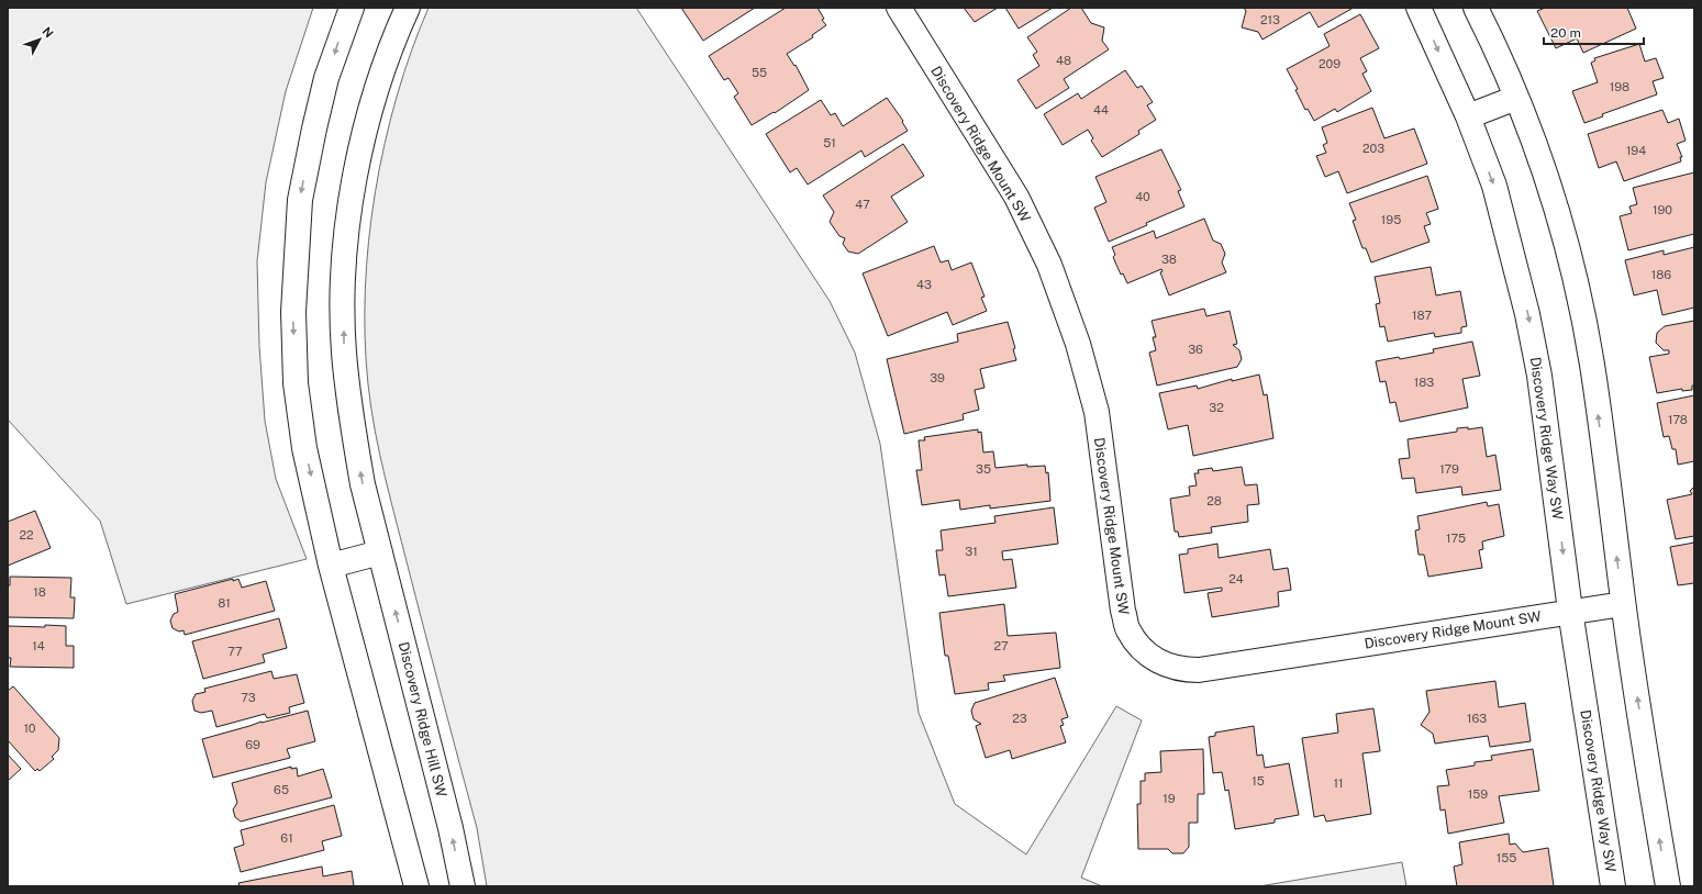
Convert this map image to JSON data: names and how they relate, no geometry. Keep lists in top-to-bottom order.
{
  "streets": {
    "street": ["Discovery Ridge Mount SW", "Discovery Ridge Way SW", "Discovery Ridge Hill SW"]
  },
  "crossings": [
    ["Discovery Ridge Mount SW", "Discovery Ridge Way SW"]
  ],
  "house_numbers": [
    "213",
    "48",
    "209",
    "55",
    "198",
    "44",
    "51",
    "203",
    "194",
    "40",
    "47",
    "190",
    "195",
    "38",
    "186",
    "43",
    "187",
    "36",
    "39",
    "183",
    "32",
    "178",
    "35",
    "179",
    "28",
    "22",
    "175",
    "31",
    "24",
    "18",
    "81",
    "14",
    "27",
    "77",
    "73",
    "23",
    "163",
    "10",
    "69",
    "15",
    "11",
    "65",
    "159",
    "19",
    "61",
    "155"
  ],
  "scale_bar": "20 m",
  "north": "top right"
}
